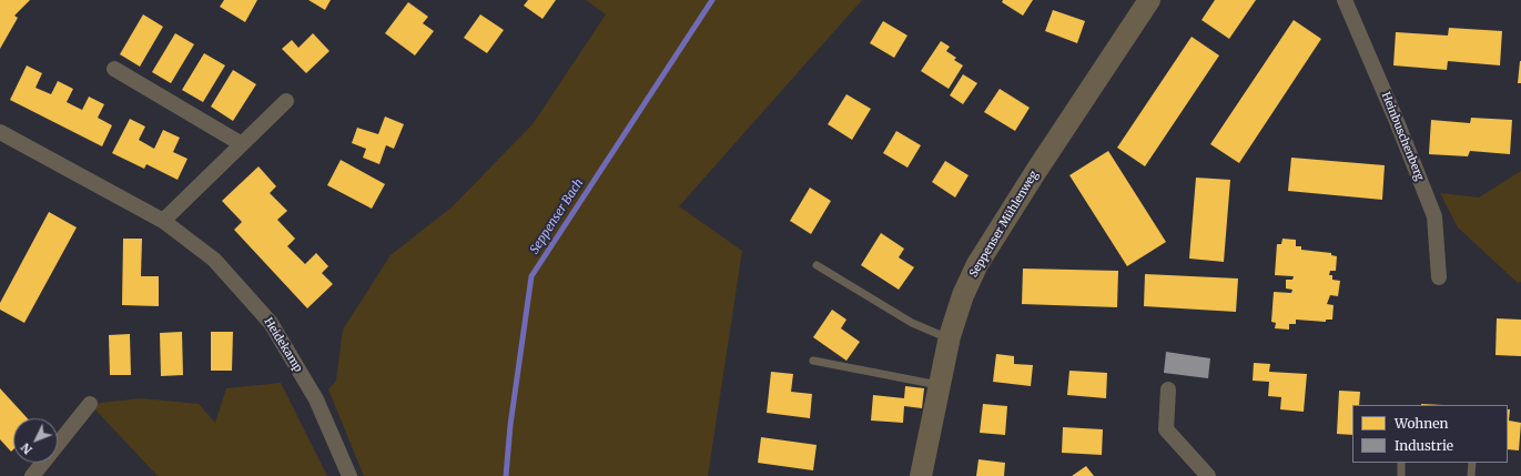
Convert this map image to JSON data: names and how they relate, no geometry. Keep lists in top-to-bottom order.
{
  "streets": {
    "street": ["Heinbuschenberg", "Seppenser Mühlenweg", "Heidekamp"]
  },
  "water": ["Seppenser Bach"],
  "legend": ["Wohnen", "Industrie"],
  "north": "bottom left"
}
